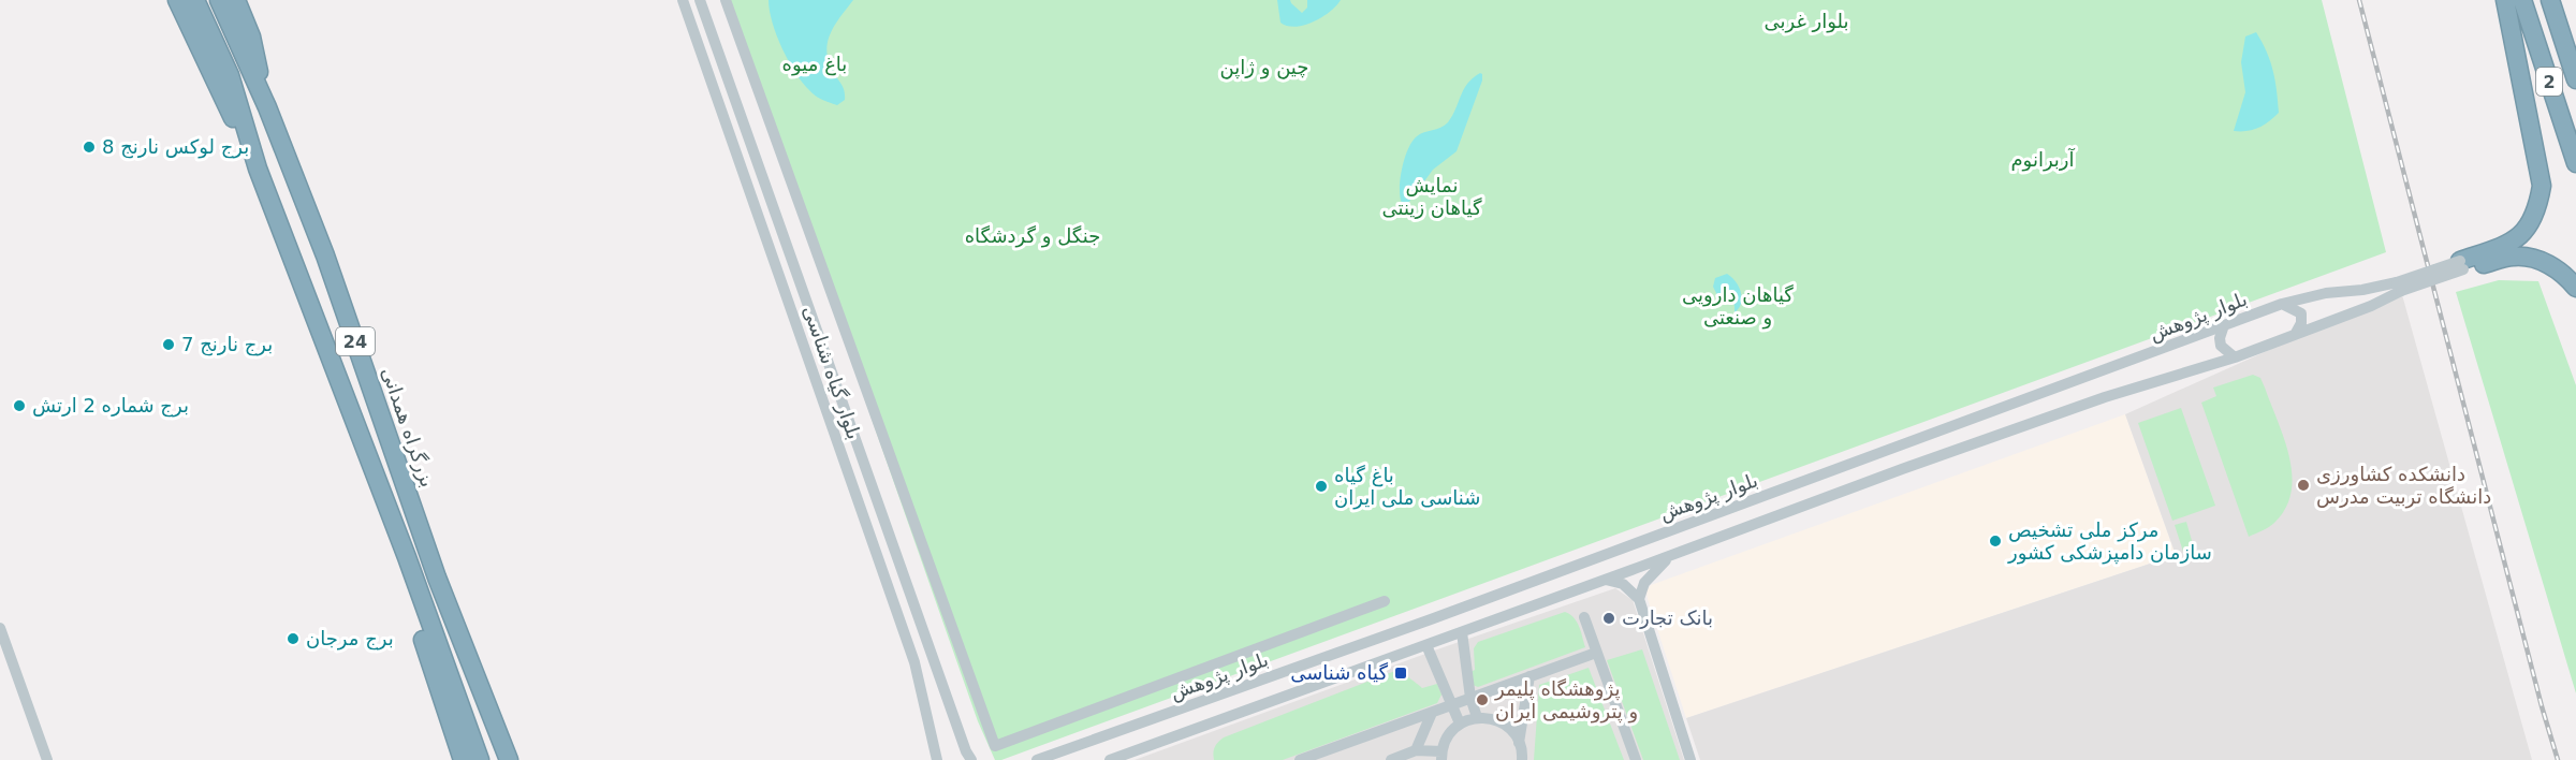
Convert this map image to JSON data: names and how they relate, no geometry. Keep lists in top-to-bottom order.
{
  "streets": {
    "highway": ["2", "24", "بزرگراه همدانی"],
    "street": ["بلوار پژوهش", "بلوار گیاه شناسی"]
  },
  "parks": [
    "بلوار غربی",
    "باغ میوه",
    "چین و ژاپن",
    "آربرانوم",
    "نمایش گیاهان زینتی",
    "جنگل و گردشگاه",
    "گیاهان دارویی و صنعتی"
  ],
  "places": {
    "other": [
      "برج لوکس نارنج 8",
      "برج نارنج 7",
      "برج شماره 2 ارتش",
      "دانشکده کشاورزی دانشگاه تربیت مدرس",
      "باغ گیاه‌ شناسی ملی ایران",
      "مرکز ملی تشخیص سازمان دامپزشکی کشور",
      "بانک تجارت",
      "برج مرجان",
      "پژوهشگاه پلیمر و پتروشیمی ایران"
    ],
    "transit": ["گیاه شناسی"]
  }
}
